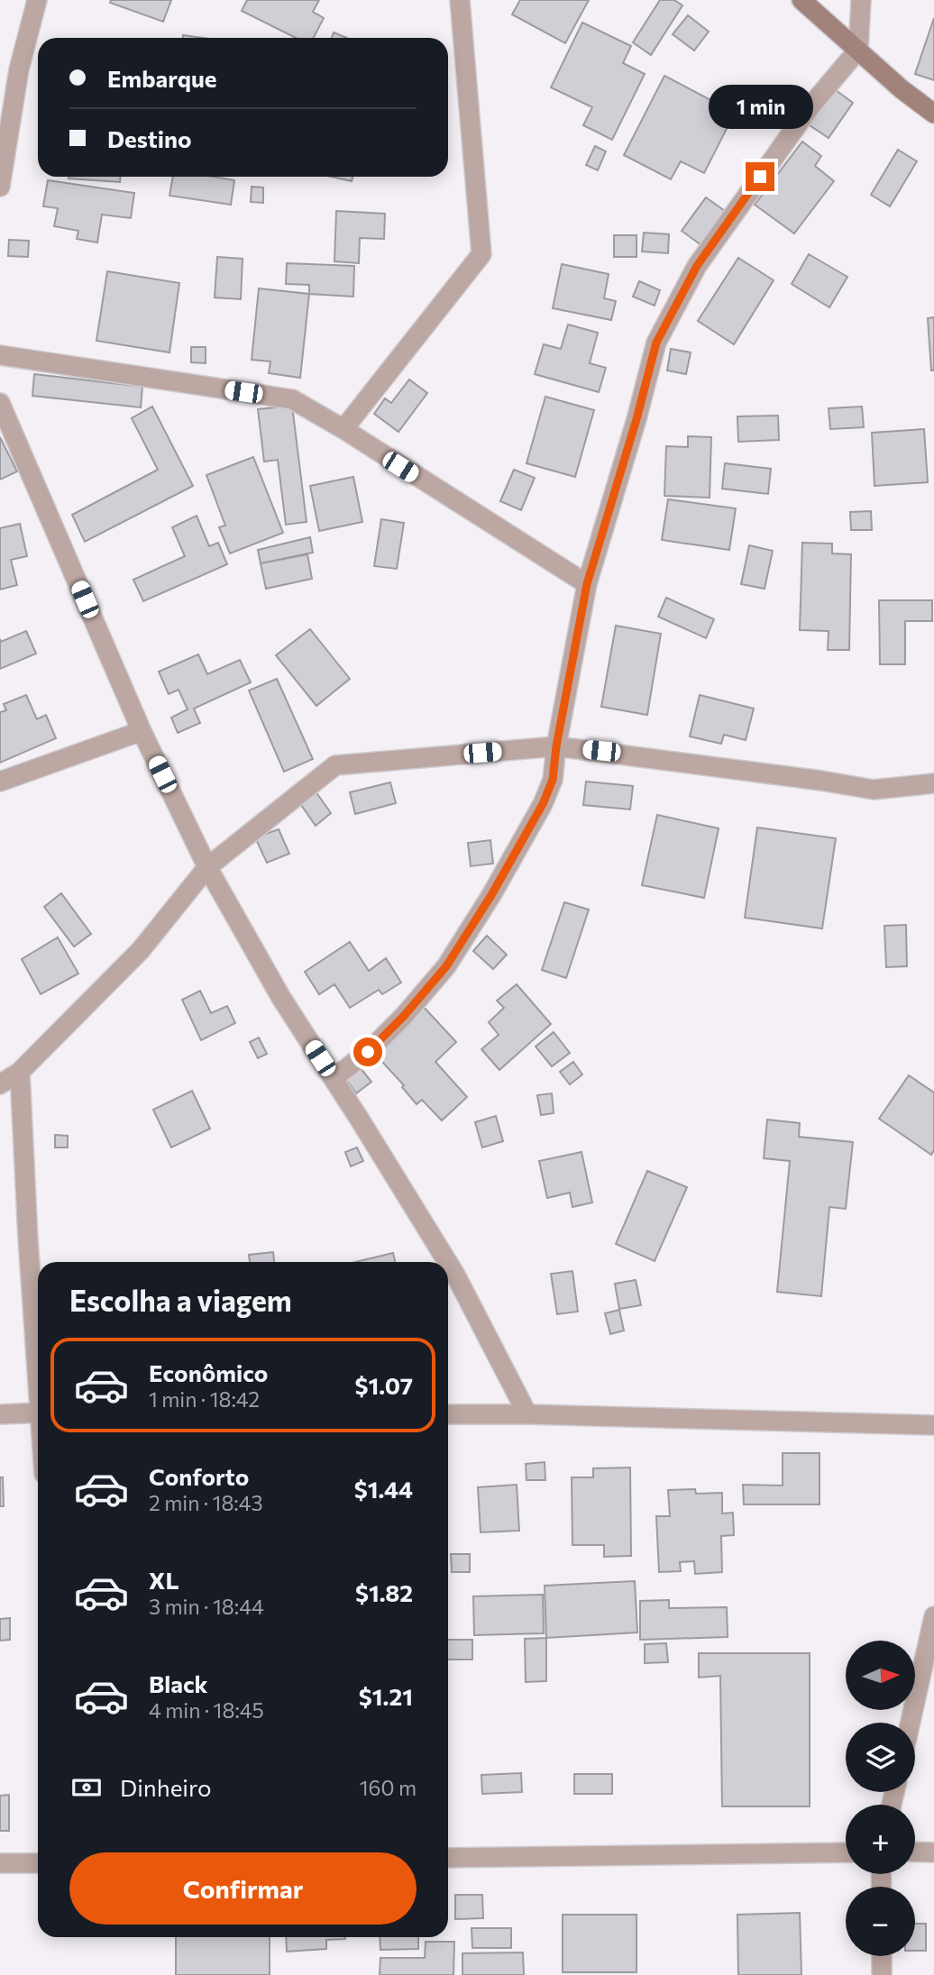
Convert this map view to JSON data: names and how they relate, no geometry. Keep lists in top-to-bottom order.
{
  "north": "right",
  "page": {
    "banner": ["Embarque", "Destino"],
    "bubble": "1 min",
    "heading": "Escolha a viagem",
    "list": [
      {
        "name": "Econômico",
        "note": "1 min · 18:42",
        "value": "$1.07"
      },
      {
        "name": "Conforto",
        "note": "2 min · 18:43",
        "value": "$1.44"
      },
      {
        "name": "XL",
        "note": "3 min · 18:44",
        "value": "$1.82"
      },
      {
        "name": "Black",
        "note": "4 min · 18:45",
        "value": "$1.21"
      }
    ],
    "map_buttons": ["+", "−"],
    "pay": ["Dinheiro", "160 m"],
    "buttons": "Confirmar"
  }
}
